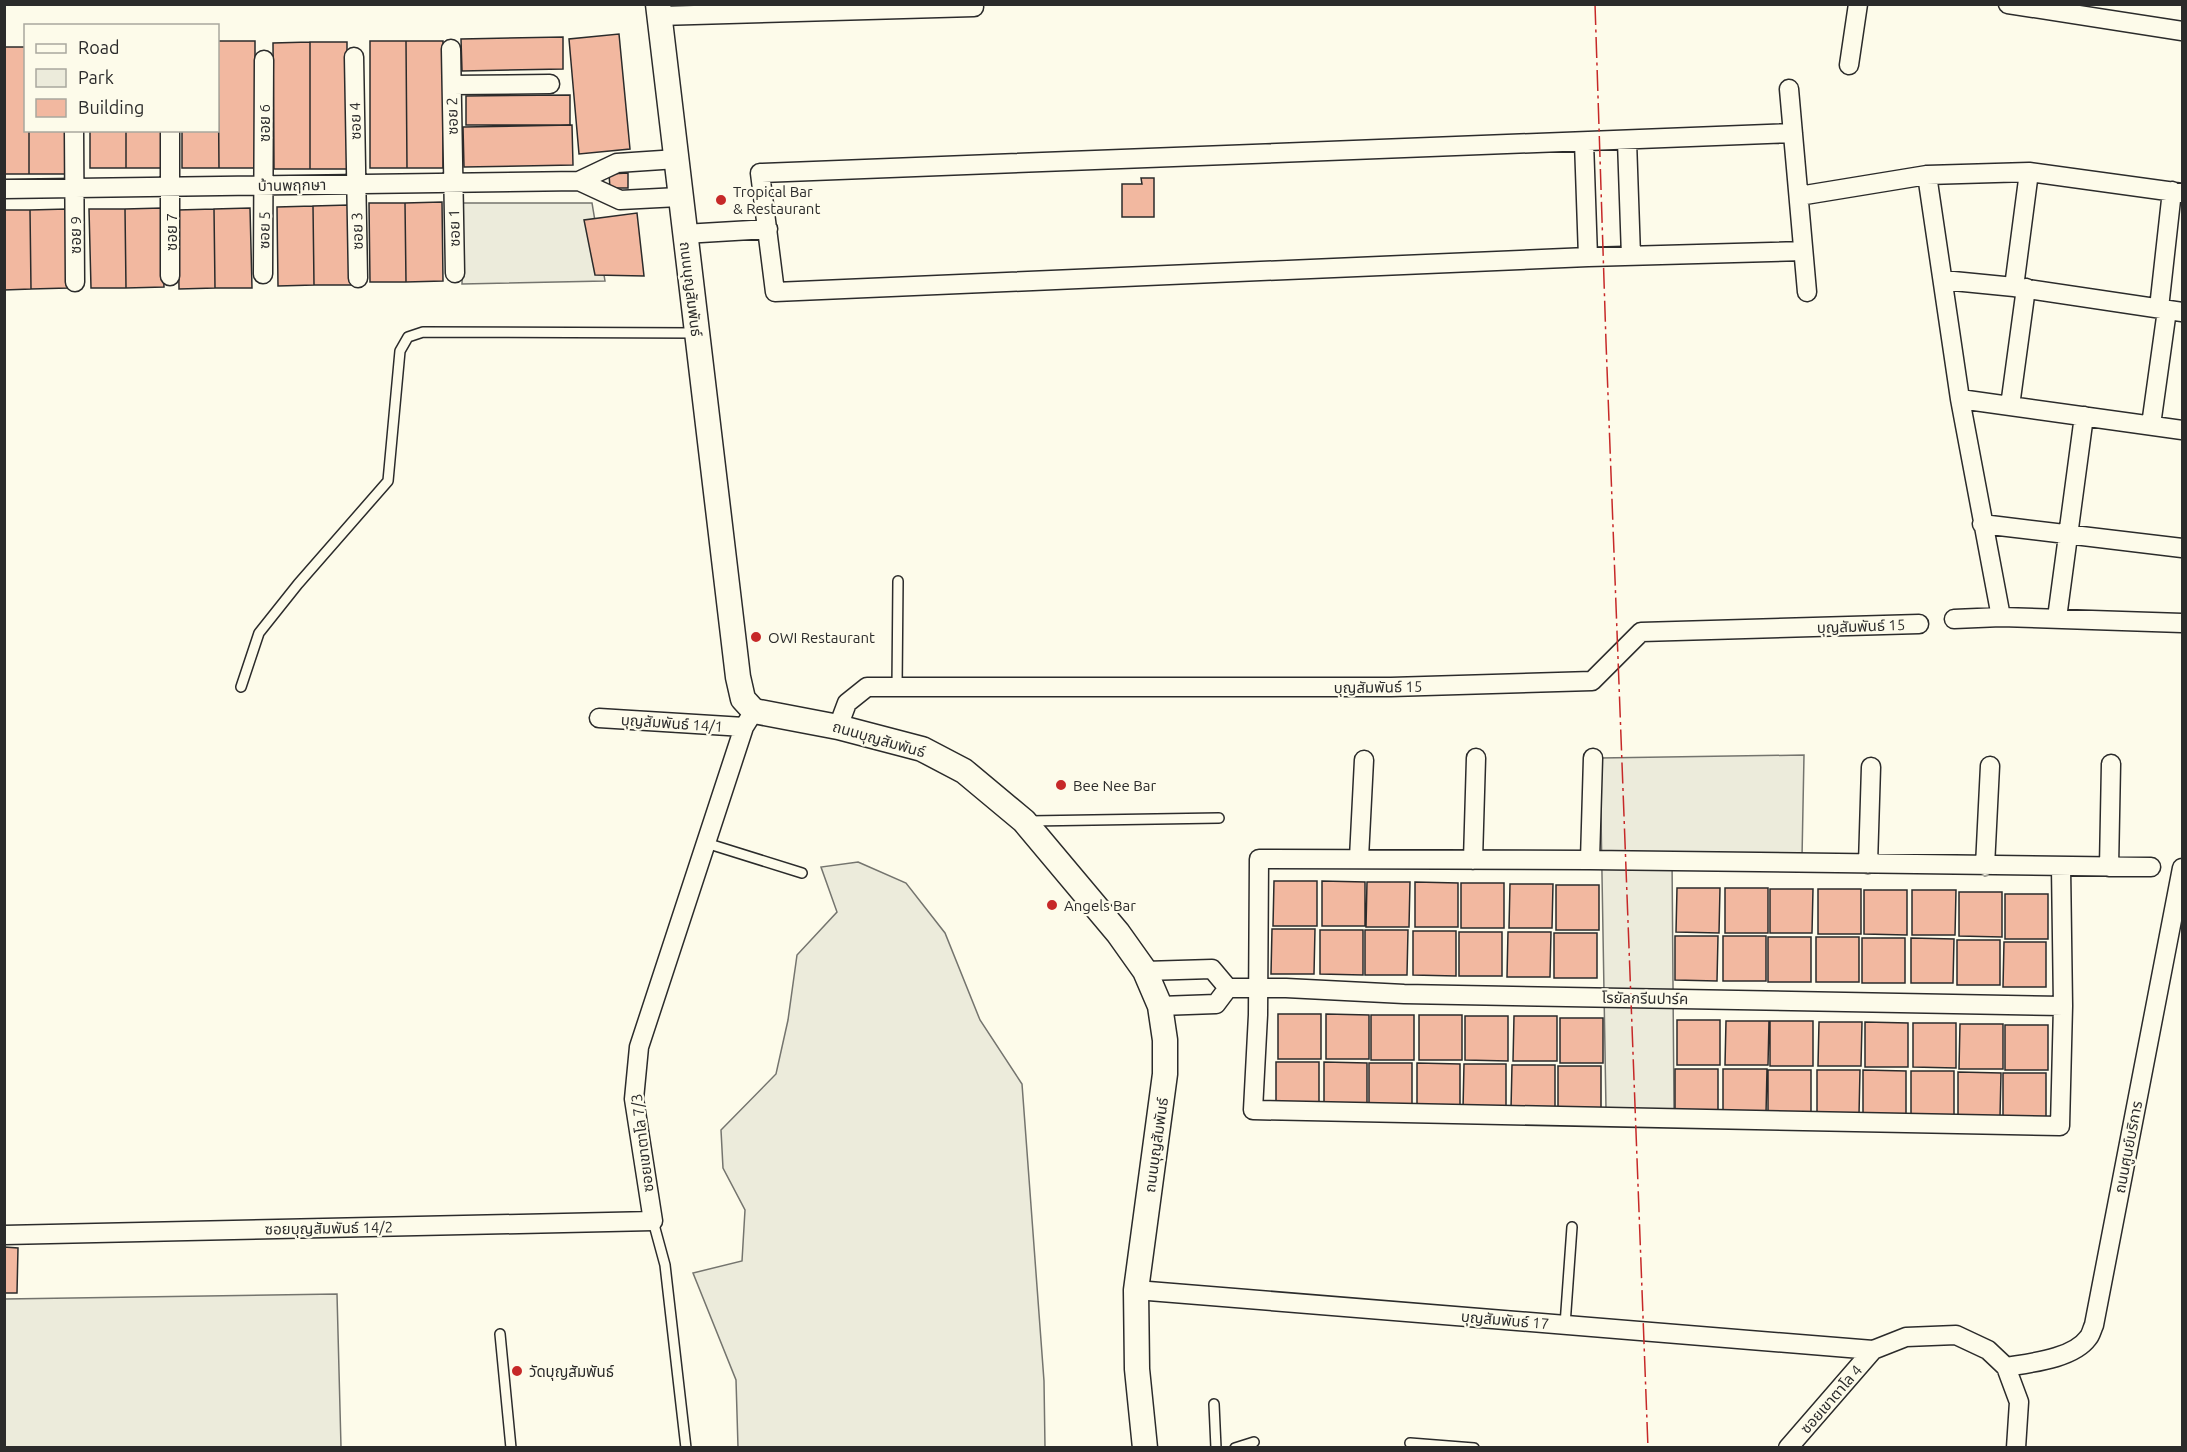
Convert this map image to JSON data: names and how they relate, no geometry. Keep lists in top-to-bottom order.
{
  "streets": {
    "street": [
      "ซอย 2",
      "ซอย 4",
      "ซอย 6",
      "บ้านพฤกษา",
      "ซอย 1",
      "ซอย 5",
      "ซอย 3",
      "ซอย 7",
      "ซอย 9",
      "ถนนบุญสัมพันธ์",
      "บุญสัมพันธ์ 15",
      "บุญสัมพันธ์ 14/1",
      "โรยัลกรีนปาร์ค",
      "ซอยเขาตาโล 7/3",
      "ถนนศูนย์บริการ",
      "ซอยบุญสัมพันธ์ 14/2",
      "บุญสัมพันธ์ 17",
      "ซอยเขาตาโล 4"
    ]
  },
  "crossings": [
    ["ซอย 2", "บ้านพฤกษา"],
    ["ซอย 2", "ซอย 1"],
    ["ซอย 4", "บ้านพฤกษา"],
    ["ซอย 4", "ซอย 3"],
    ["ซอย 6", "บ้านพฤกษา"],
    ["ซอย 6", "ซอย 5"],
    ["บ้านพฤกษา", "ซอย 1"],
    ["บ้านพฤกษา", "ซอย 5"],
    ["บ้านพฤกษา", "ซอย 3"],
    ["บ้านพฤกษา", "ซอย 7"],
    ["บ้านพฤกษา", "ซอย 9"],
    ["บ้านพฤกษา", "ถนนบุญสัมพันธ์"],
    ["ถนนบุญสัมพันธ์", "บุญสัมพันธ์ 15"],
    ["ถนนบุญสัมพันธ์", "บุญสัมพันธ์ 14/1"],
    ["ถนนบุญสัมพันธ์", "ซอยเขาตาโล 7/3"],
    ["ถนนบุญสัมพันธ์", "บุญสัมพันธ์ 17"],
    ["บุญสัมพันธ์ 14/1", "ซอยเขาตาโล 7/3"],
    ["ซอยเขาตาโล 7/3", "ซอยบุญสัมพันธ์ 14/2"],
    ["บุญสัมพันธ์ 17", "ซอยเขาตาโล 4"]
  ],
  "places": [
    "Tropical Bar & Restaurant",
    "OWI Restaurant",
    "Bee Nee Bar",
    "Angels Bar",
    "วัดบุญสัมพันธ์"
  ],
  "legend": ["Road", "Park", "Building"]
}
